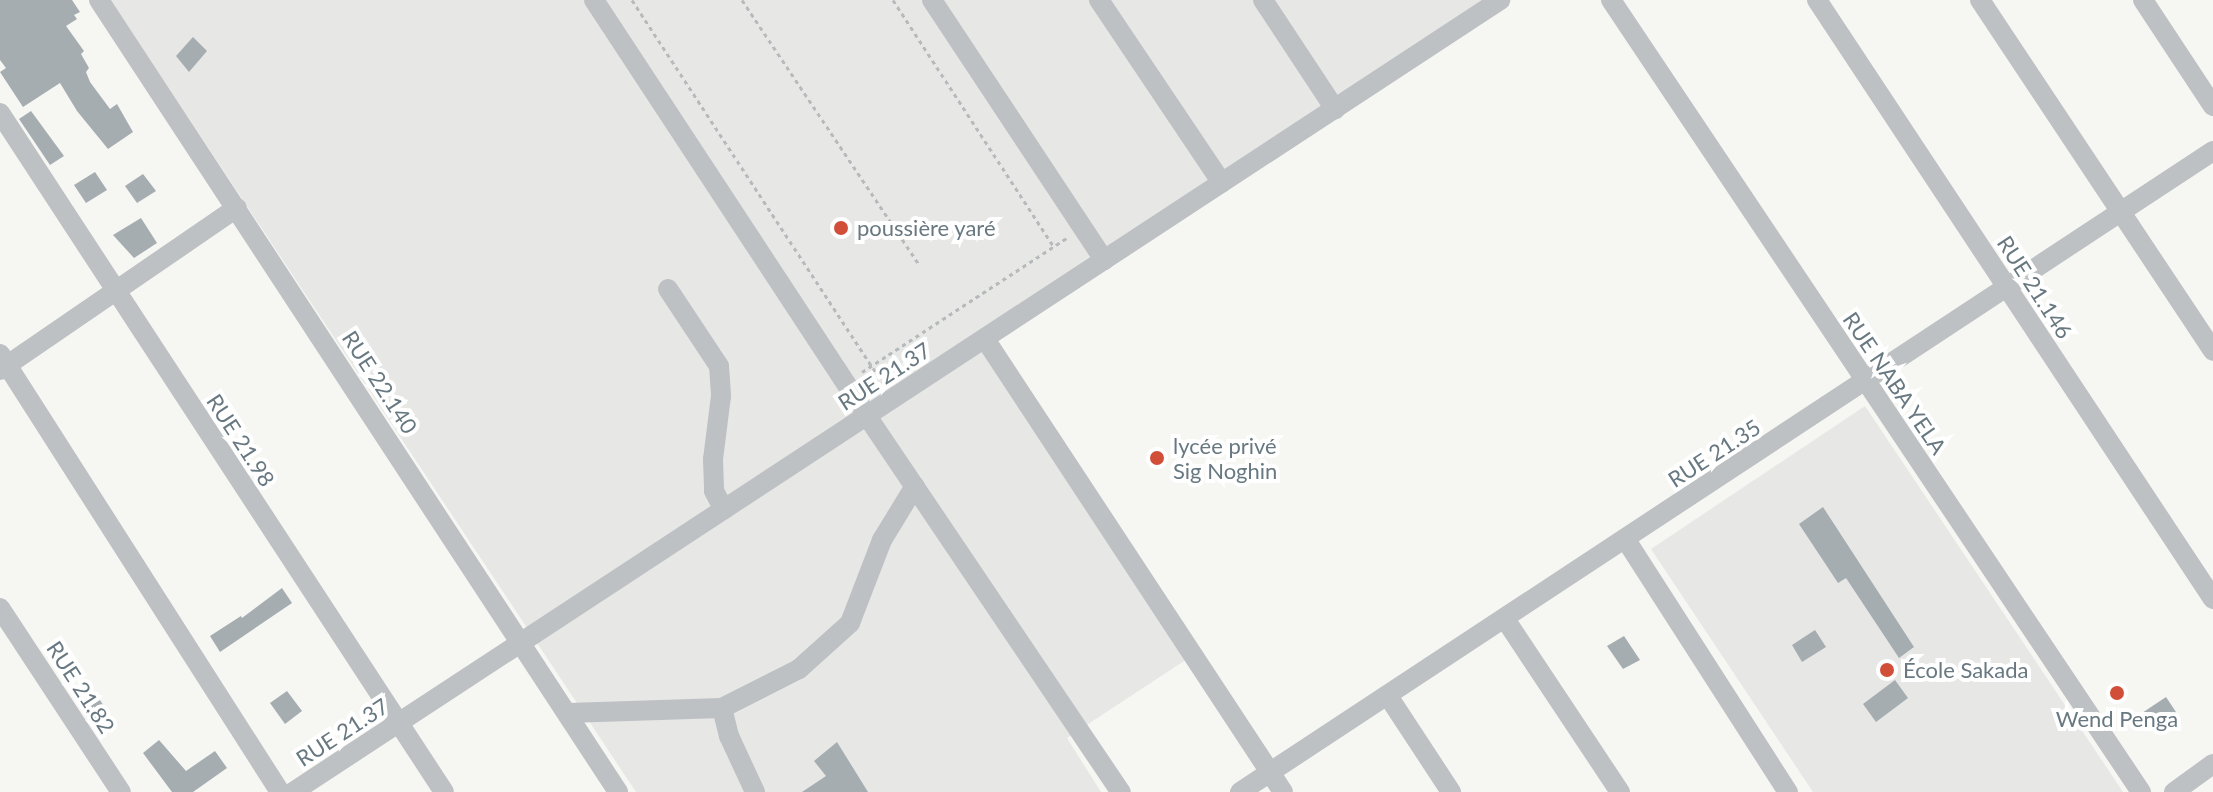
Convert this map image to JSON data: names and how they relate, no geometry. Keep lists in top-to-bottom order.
{
  "streets": {
    "street": [
      "RUE 21.146",
      "RUE 21.37",
      "RUE 22.140",
      "RUE NABA YELA",
      "RUE 21.98",
      "RUE 21.35",
      "RUE 21.82"
    ]
  },
  "crossings": [
    ["RUE 21.146", "RUE 21.35"],
    ["RUE 21.37", "RUE 22.140"],
    ["RUE 21.37", "RUE 21.98"],
    ["RUE NABA YELA", "RUE 21.35"]
  ],
  "places": [
    "poussière yaré",
    "lycée privé Sig Noghin",
    "École Sakada",
    "Wend Penga"
  ]
}
